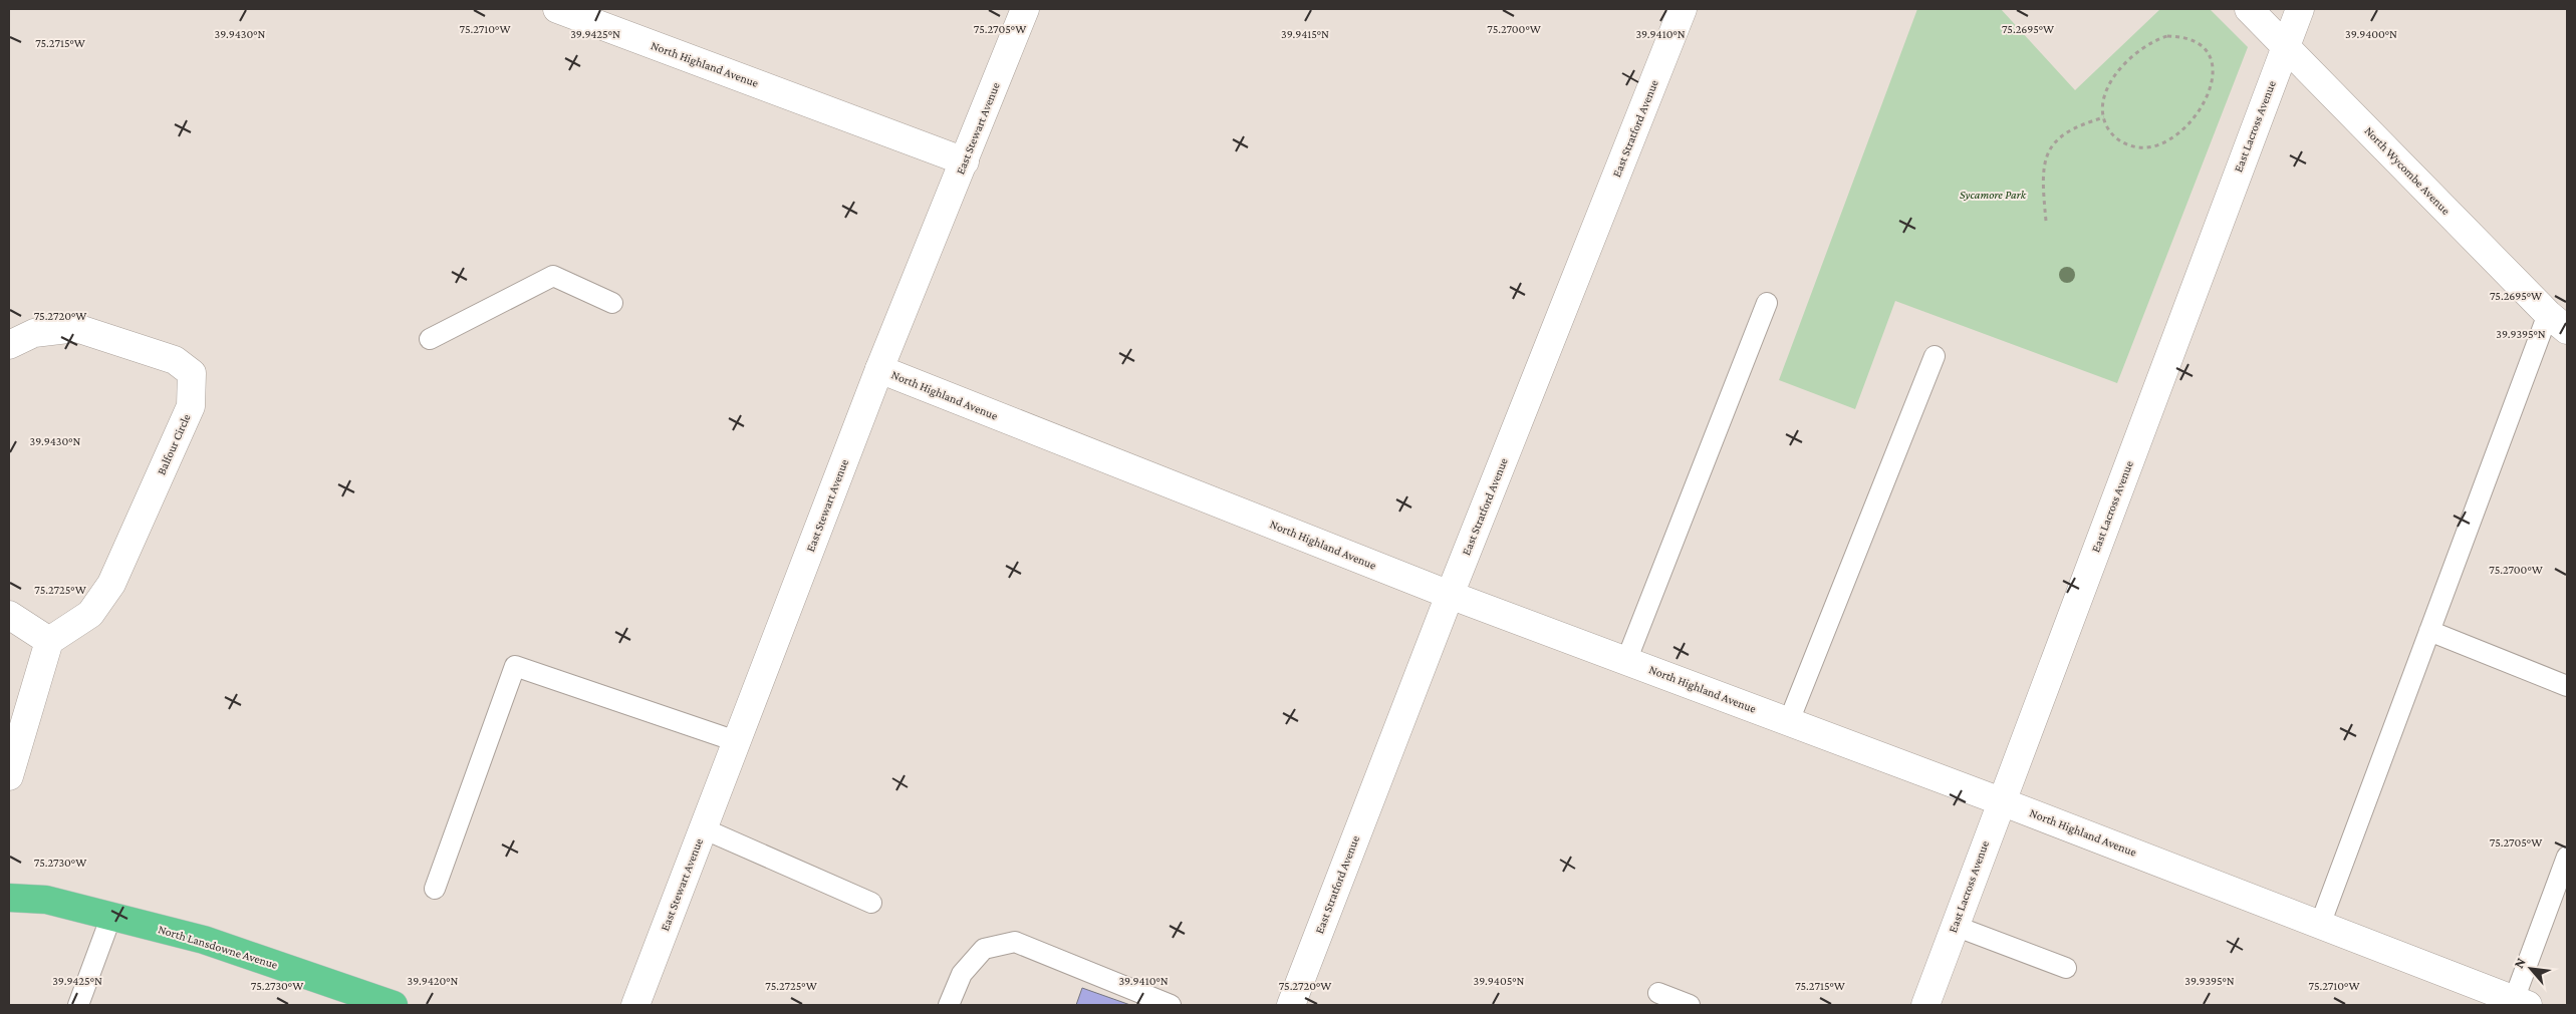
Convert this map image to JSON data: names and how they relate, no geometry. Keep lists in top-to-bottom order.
{
  "streets": {
    "main road": ["North Lansdowne Avenue"],
    "street": [
      "North Highland Avenue",
      "East Lacross Avenue",
      "East Stewart Avenue",
      "East Stratford Avenue",
      "North Wycombe Avenue",
      "Balfour Circle"
    ]
  },
  "crossings": [
    ["North Highland Avenue", "East Lacross Avenue"],
    ["North Highland Avenue", "East Stewart Avenue"],
    ["North Highland Avenue", "East Stratford Avenue"],
    ["East Lacross Avenue", "North Wycombe Avenue"]
  ],
  "parks": ["Sycamore Park"],
  "north": "top left",
  "coordinates": [
    "75.2710°W",
    "75.2705°W",
    "75.2700°W",
    "75.2695°W",
    "39.9430°N",
    "39.9425°N",
    "39.9415°N",
    "39.9410°N",
    "39.9400°N",
    "75.2715°W",
    "75.2720°W",
    "39.9395°N",
    "75.2725°W",
    "75.2730°W",
    "39.9420°N",
    "39.9405°N"
  ]
}
